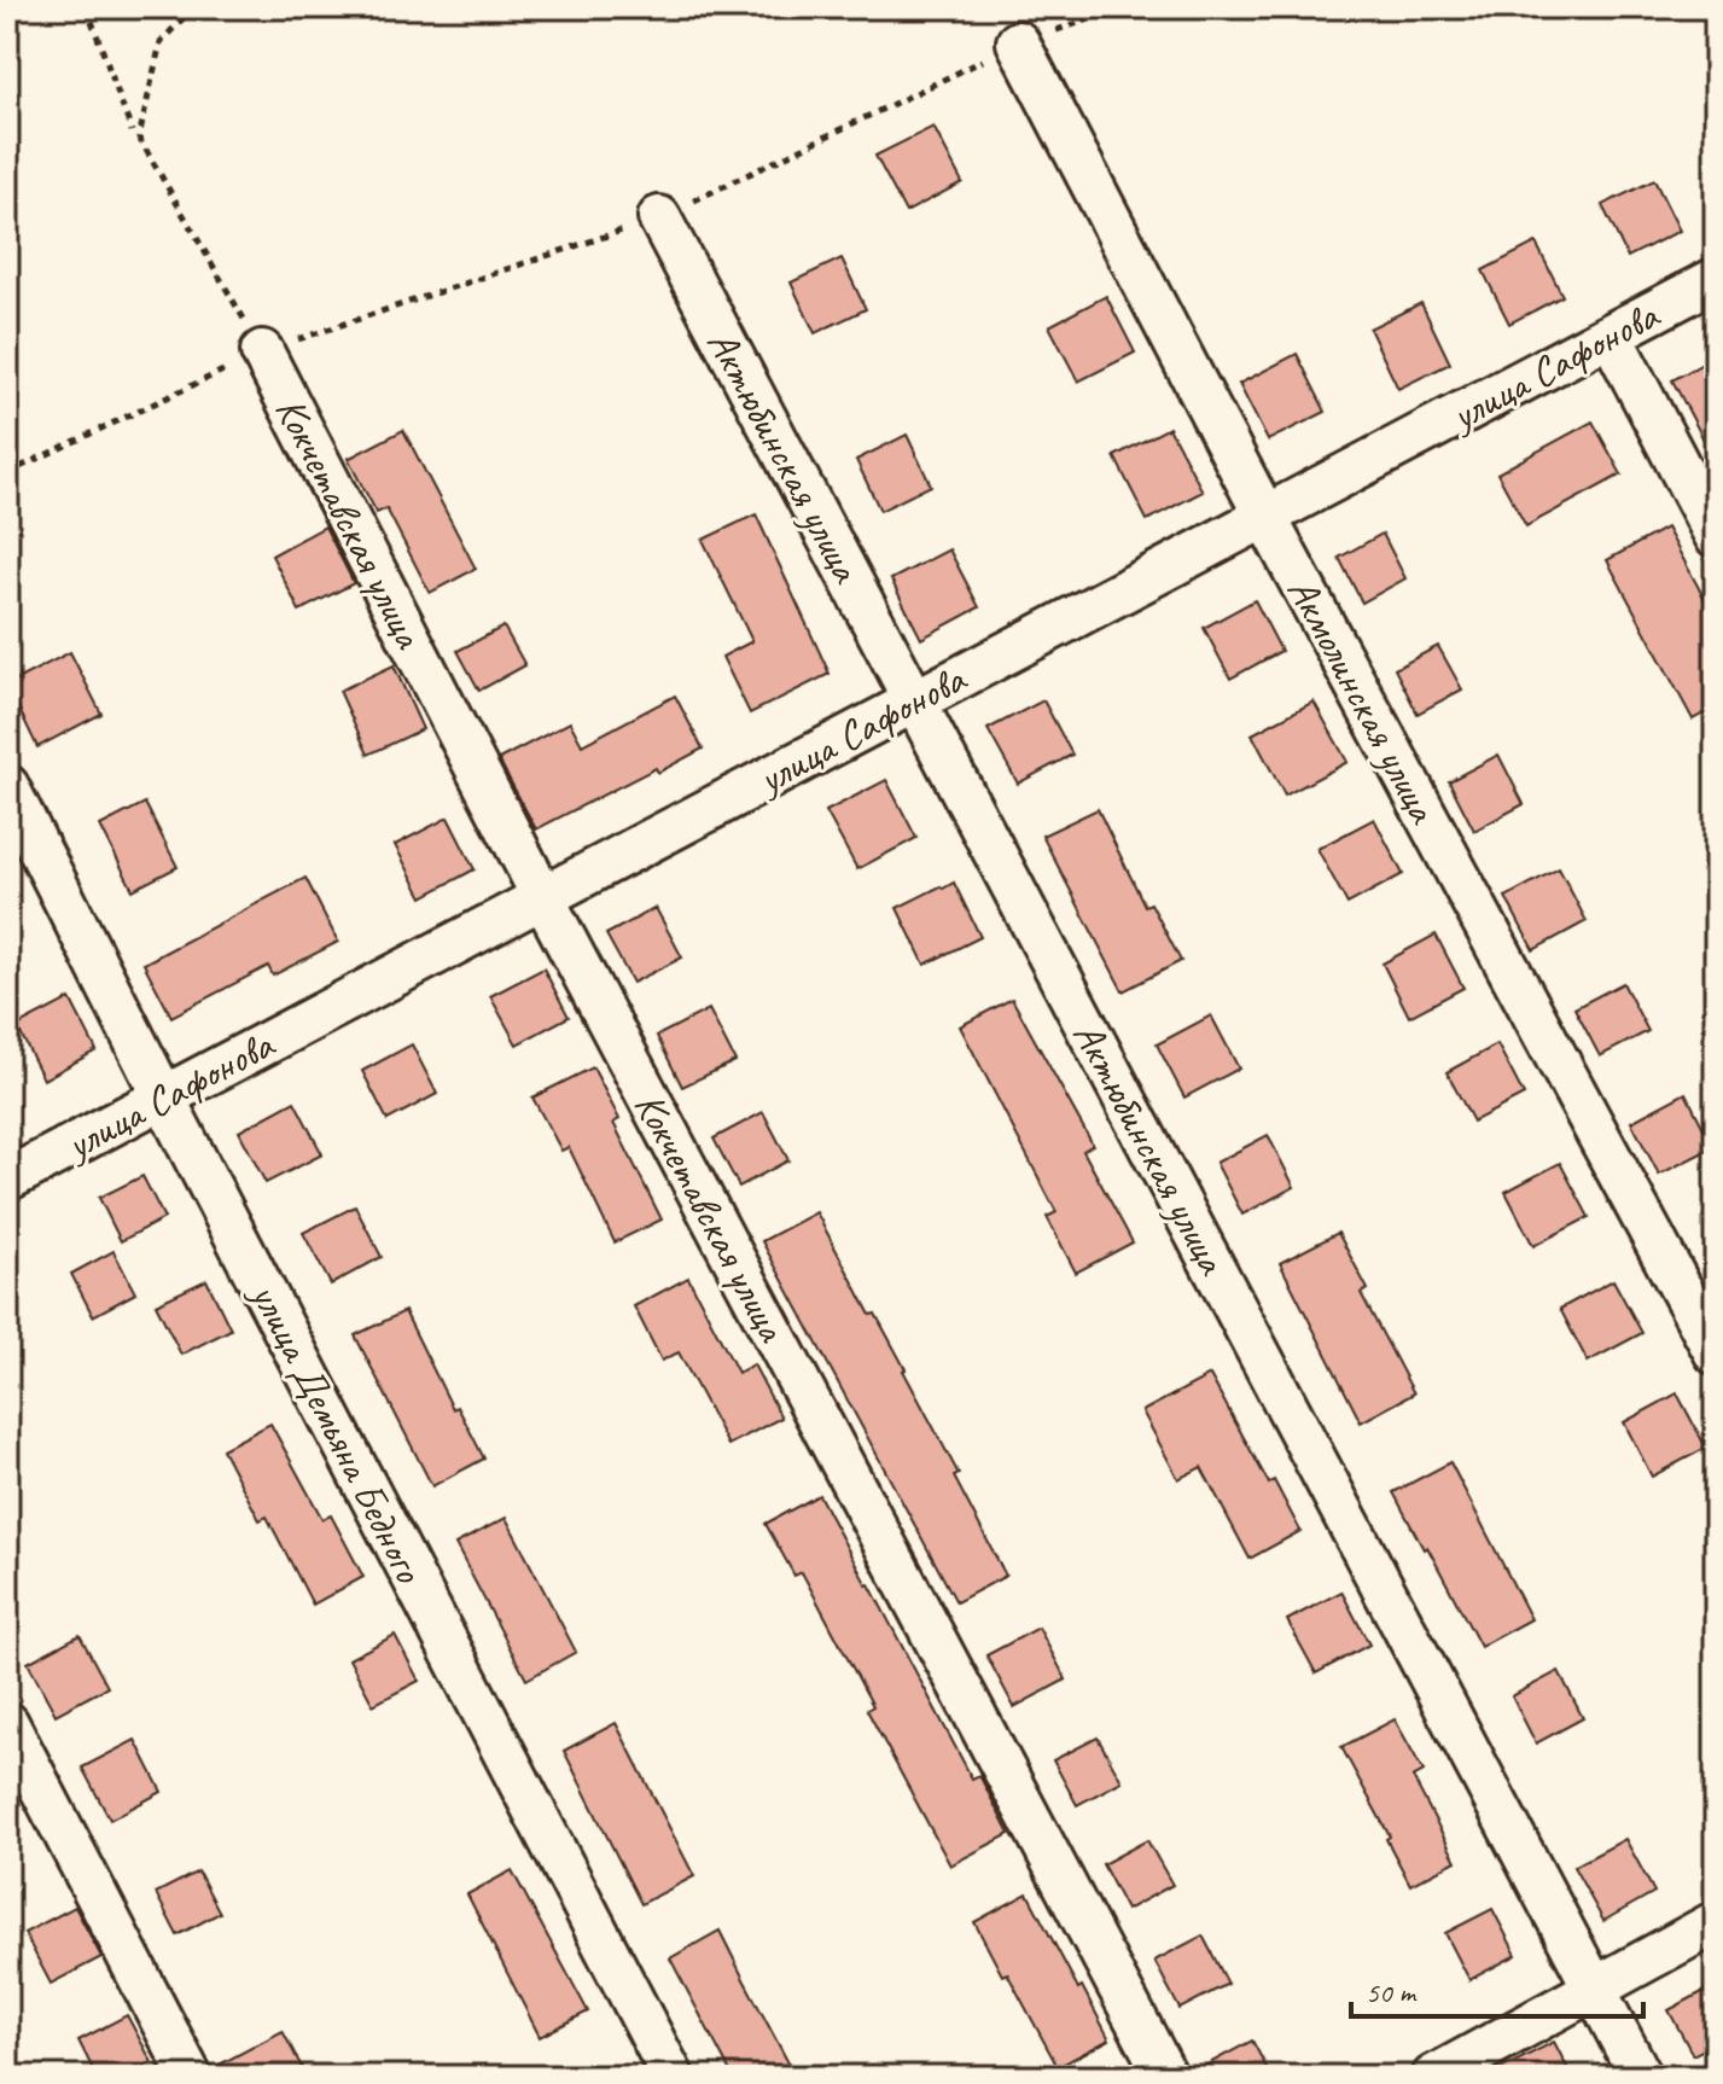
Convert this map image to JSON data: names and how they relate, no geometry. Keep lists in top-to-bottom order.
{
  "streets": {
    "street": [
      "улица Сафонова",
      "Актюбинская улица",
      "Кокчетавская улица",
      "Акмолинская улица",
      "улица Демьяна Бедного"
    ]
  },
  "crossings": [
    ["улица Сафонова", "Актюбинская улица"],
    ["улица Сафонова", "Кокчетавская улица"],
    ["улица Сафонова", "Акмолинская улица"],
    ["улица Сафонова", "улица Демьяна Бедного"]
  ],
  "scale_bar": "50 m"
}
